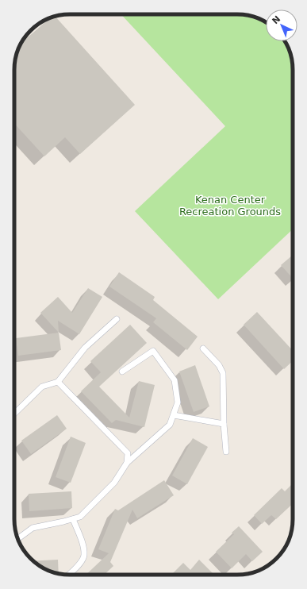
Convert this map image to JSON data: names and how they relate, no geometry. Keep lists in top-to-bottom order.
{
  "parks": ["Kenan Center Recreation Grounds"],
  "north": "top left"
}
